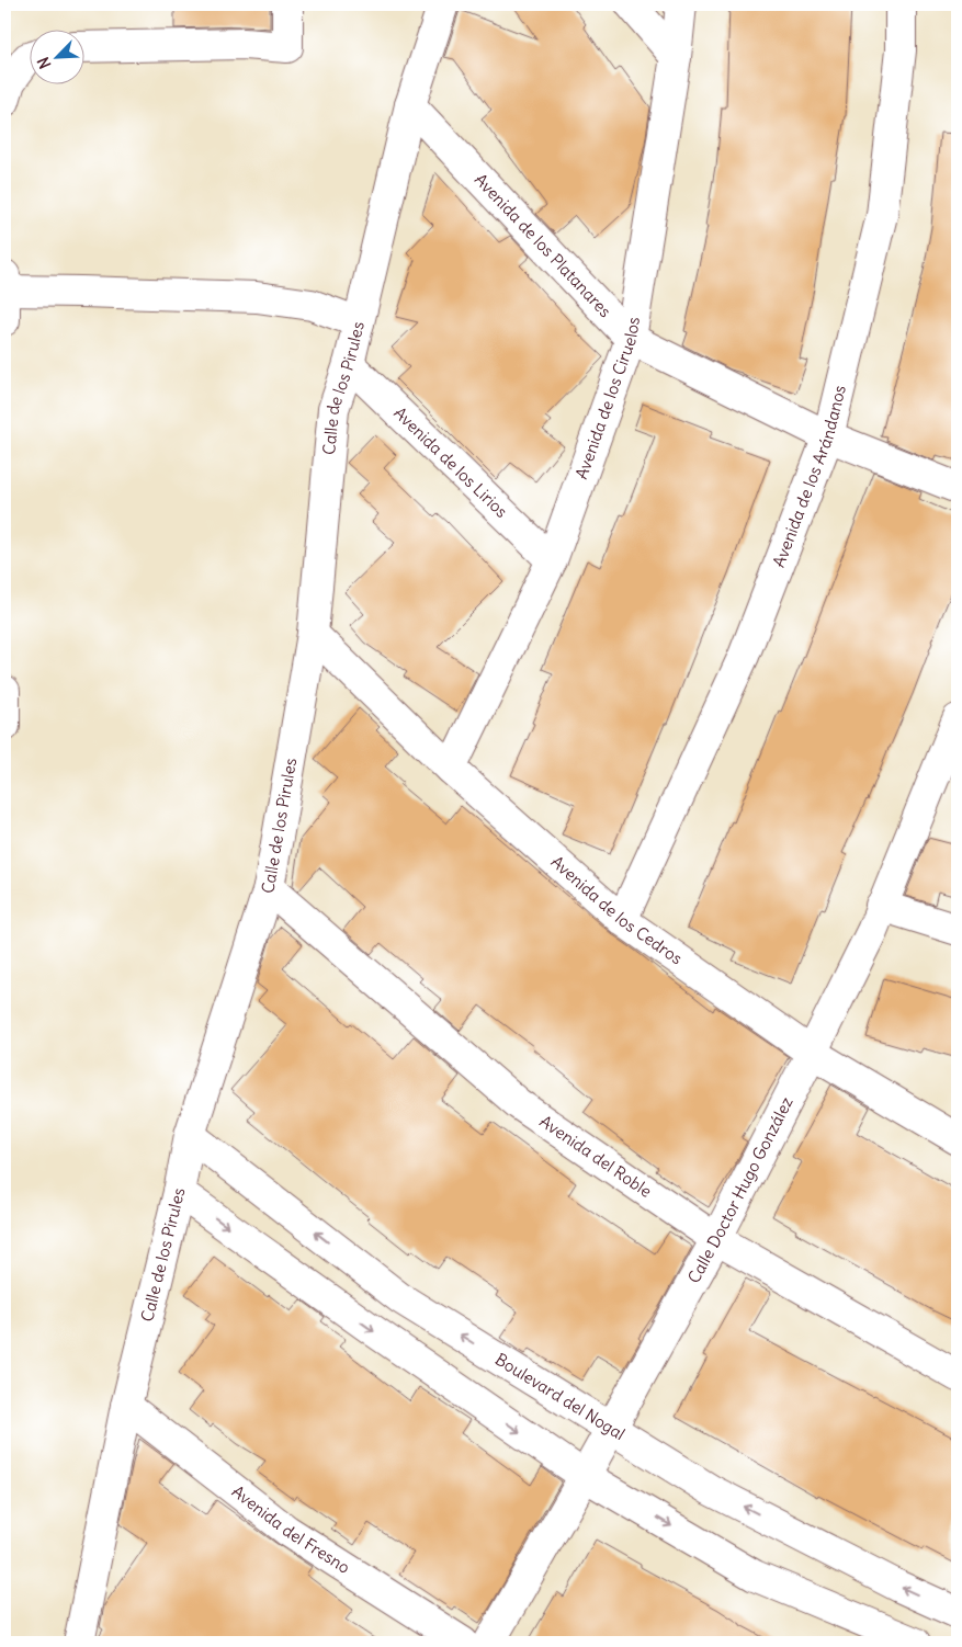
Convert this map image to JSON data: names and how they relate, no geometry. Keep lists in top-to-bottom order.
{
  "streets": {
    "street": [
      "Avenida de los Platanares",
      "Calle de los Pirules",
      "Avenida de los Ciruelos",
      "Avenida de los Lirios",
      "Avenida de los Arándanos",
      "Avenida de los Cedros",
      "Avenida del Roble",
      "Calle Doctor Hugo González",
      "Boulevard del Nogal",
      "Avenida del Fresno"
    ]
  },
  "crossings": [
    ["Avenida de los Platanares", "Calle de los Pirules"],
    ["Avenida de los Platanares", "Avenida de los Ciruelos"],
    ["Avenida de los Platanares", "Avenida de los Arándanos"],
    ["Calle de los Pirules", "Avenida de los Lirios"],
    ["Calle de los Pirules", "Avenida de los Cedros"],
    ["Calle de los Pirules", "Avenida del Roble"],
    ["Calle de los Pirules", "Boulevard del Nogal"],
    ["Calle de los Pirules", "Avenida del Fresno"],
    ["Avenida de los Ciruelos", "Avenida de los Lirios"],
    ["Avenida de los Ciruelos", "Avenida de los Cedros"],
    ["Avenida de los Arándanos", "Avenida de los Cedros"],
    ["Avenida de los Cedros", "Calle Doctor Hugo González"],
    ["Avenida del Roble", "Calle Doctor Hugo González"],
    ["Calle Doctor Hugo González", "Boulevard del Nogal"]
  ],
  "north": "bottom left"
}
